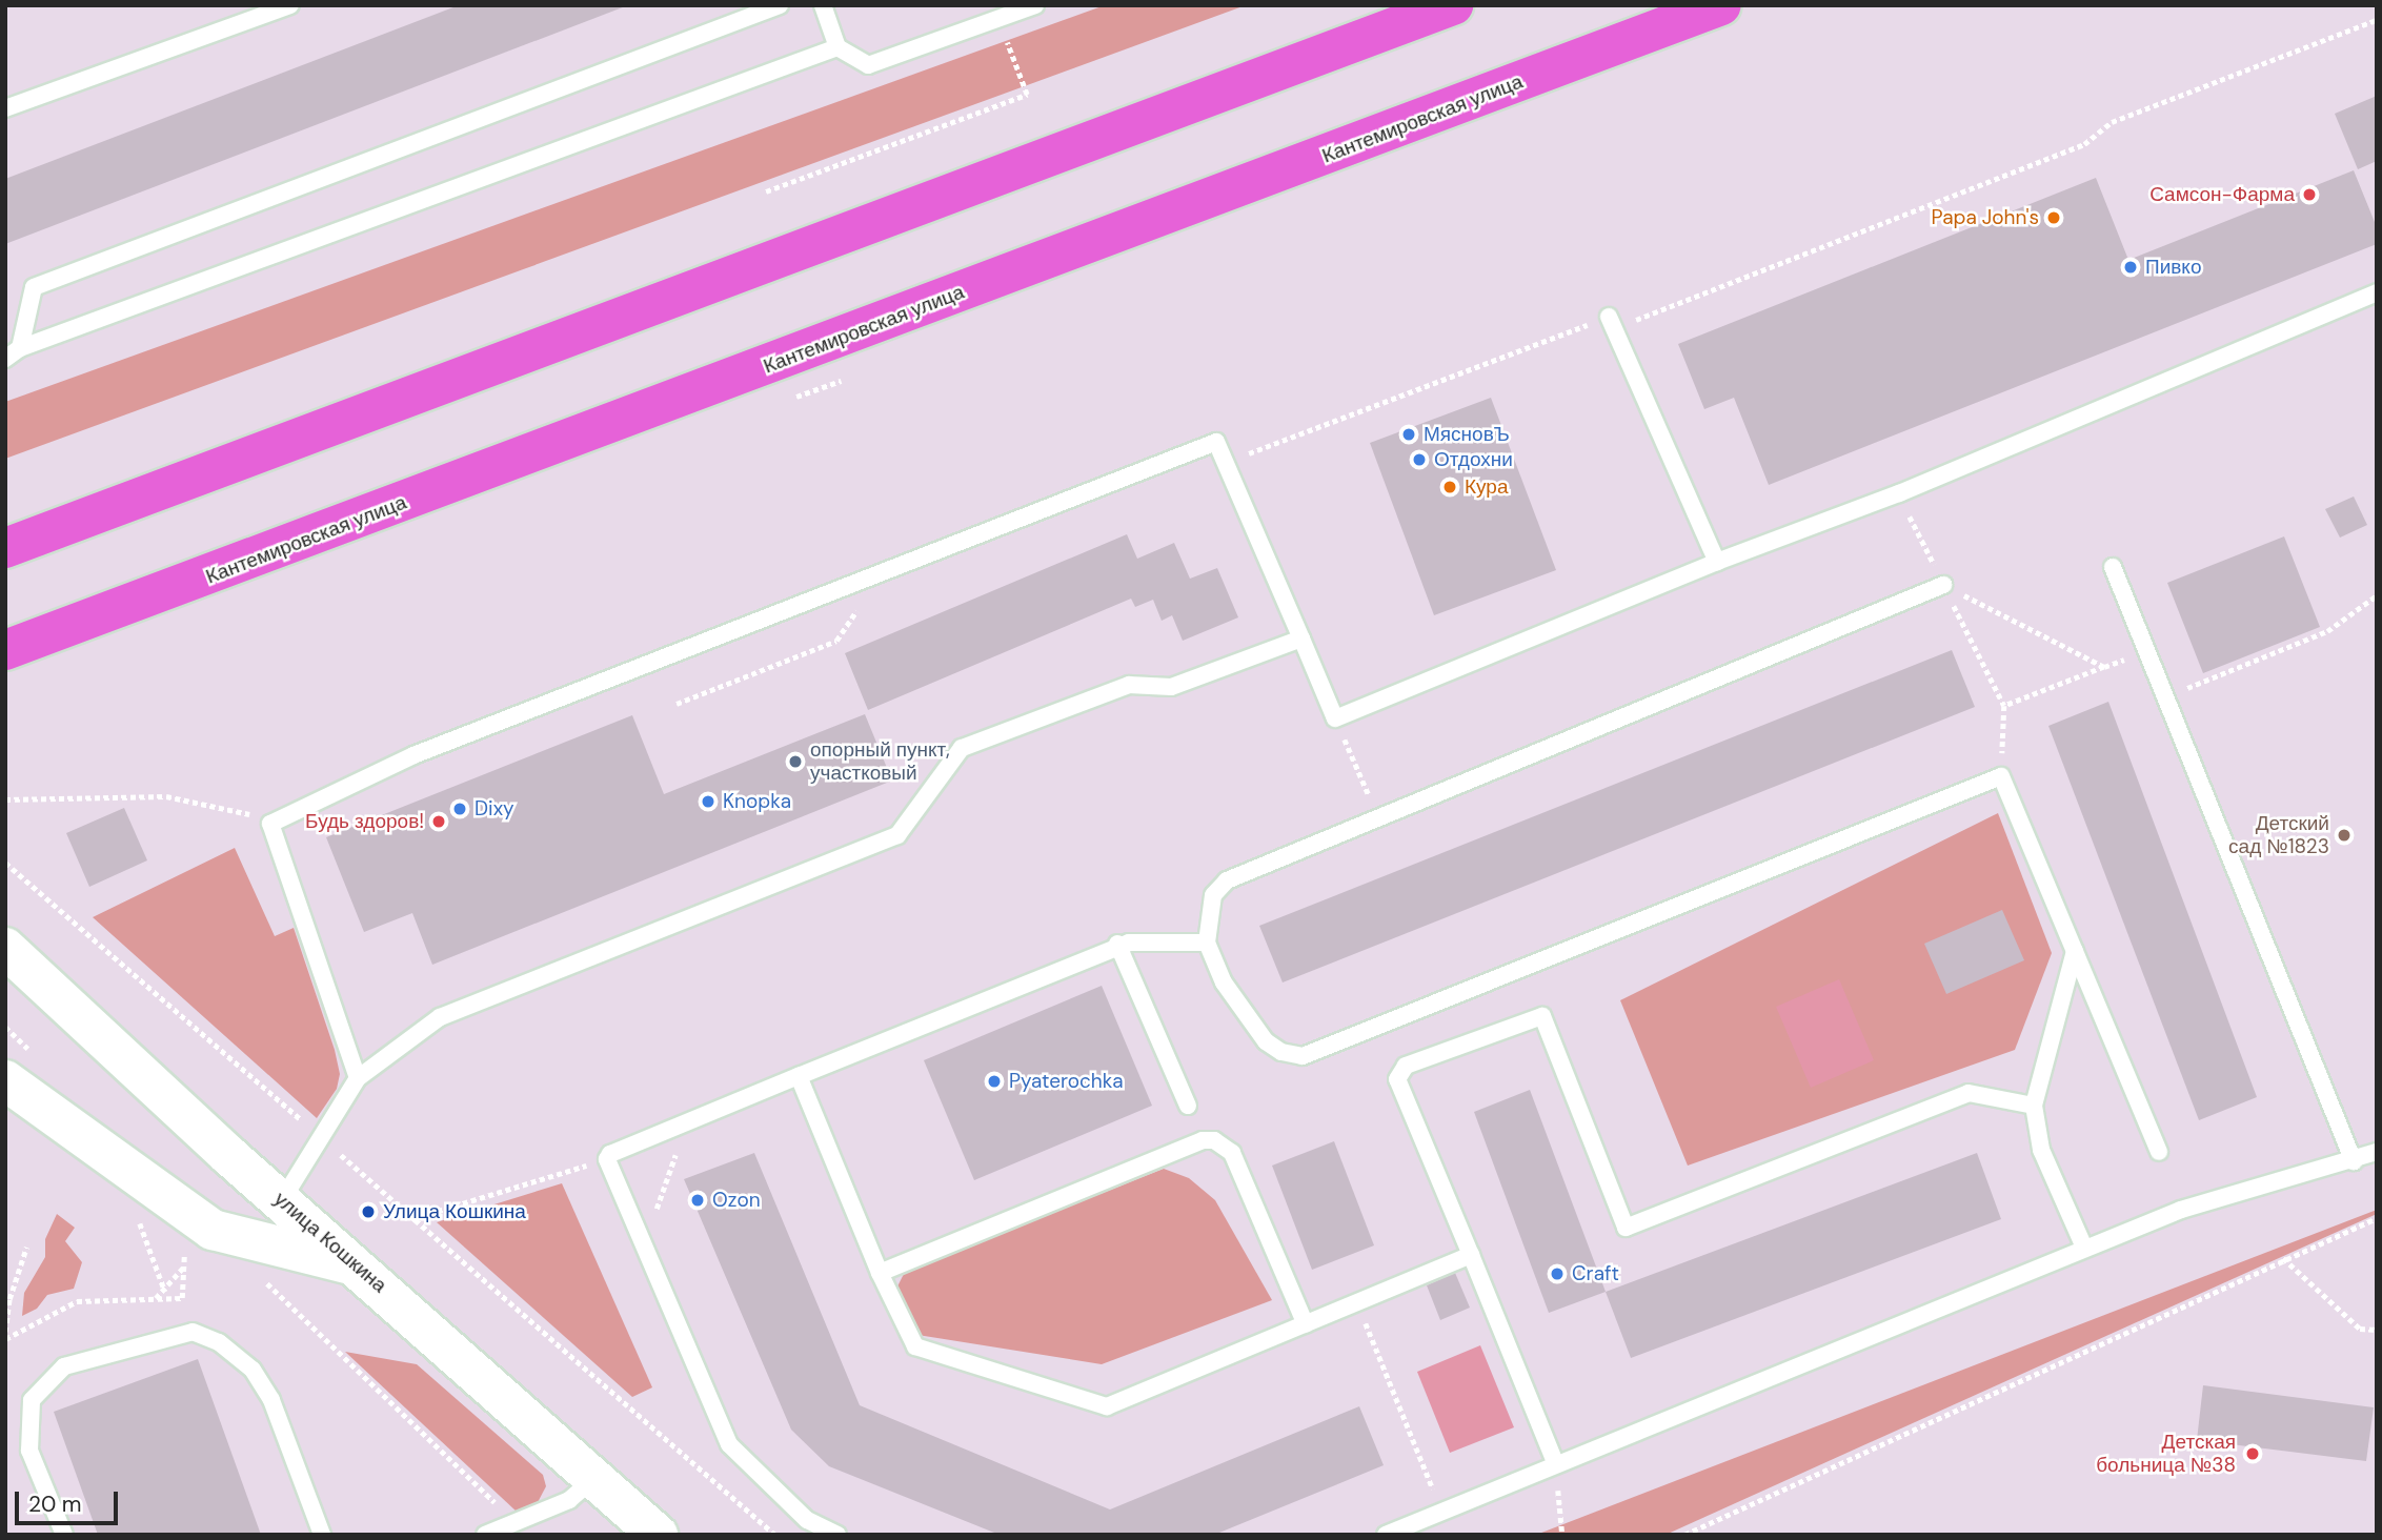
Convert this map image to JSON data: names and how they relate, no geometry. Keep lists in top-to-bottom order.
{
  "streets": {
    "main road": ["Кантемировская улица", "улица Кошкина"]
  },
  "places": [
    "Самсон-Фарма",
    "Papa John's",
    "Пивко",
    "МясновЪ",
    "Отдохни",
    "Кура",
    "опорный пункт, участковый",
    "Knopka",
    "Dixy",
    "Будь здоров!",
    "Детский сад №1823",
    "Pyaterochka",
    "Ozon",
    "Улица Кошкина",
    "Craft",
    "Детская больница №38"
  ],
  "scale_bar": "20 m"
}
